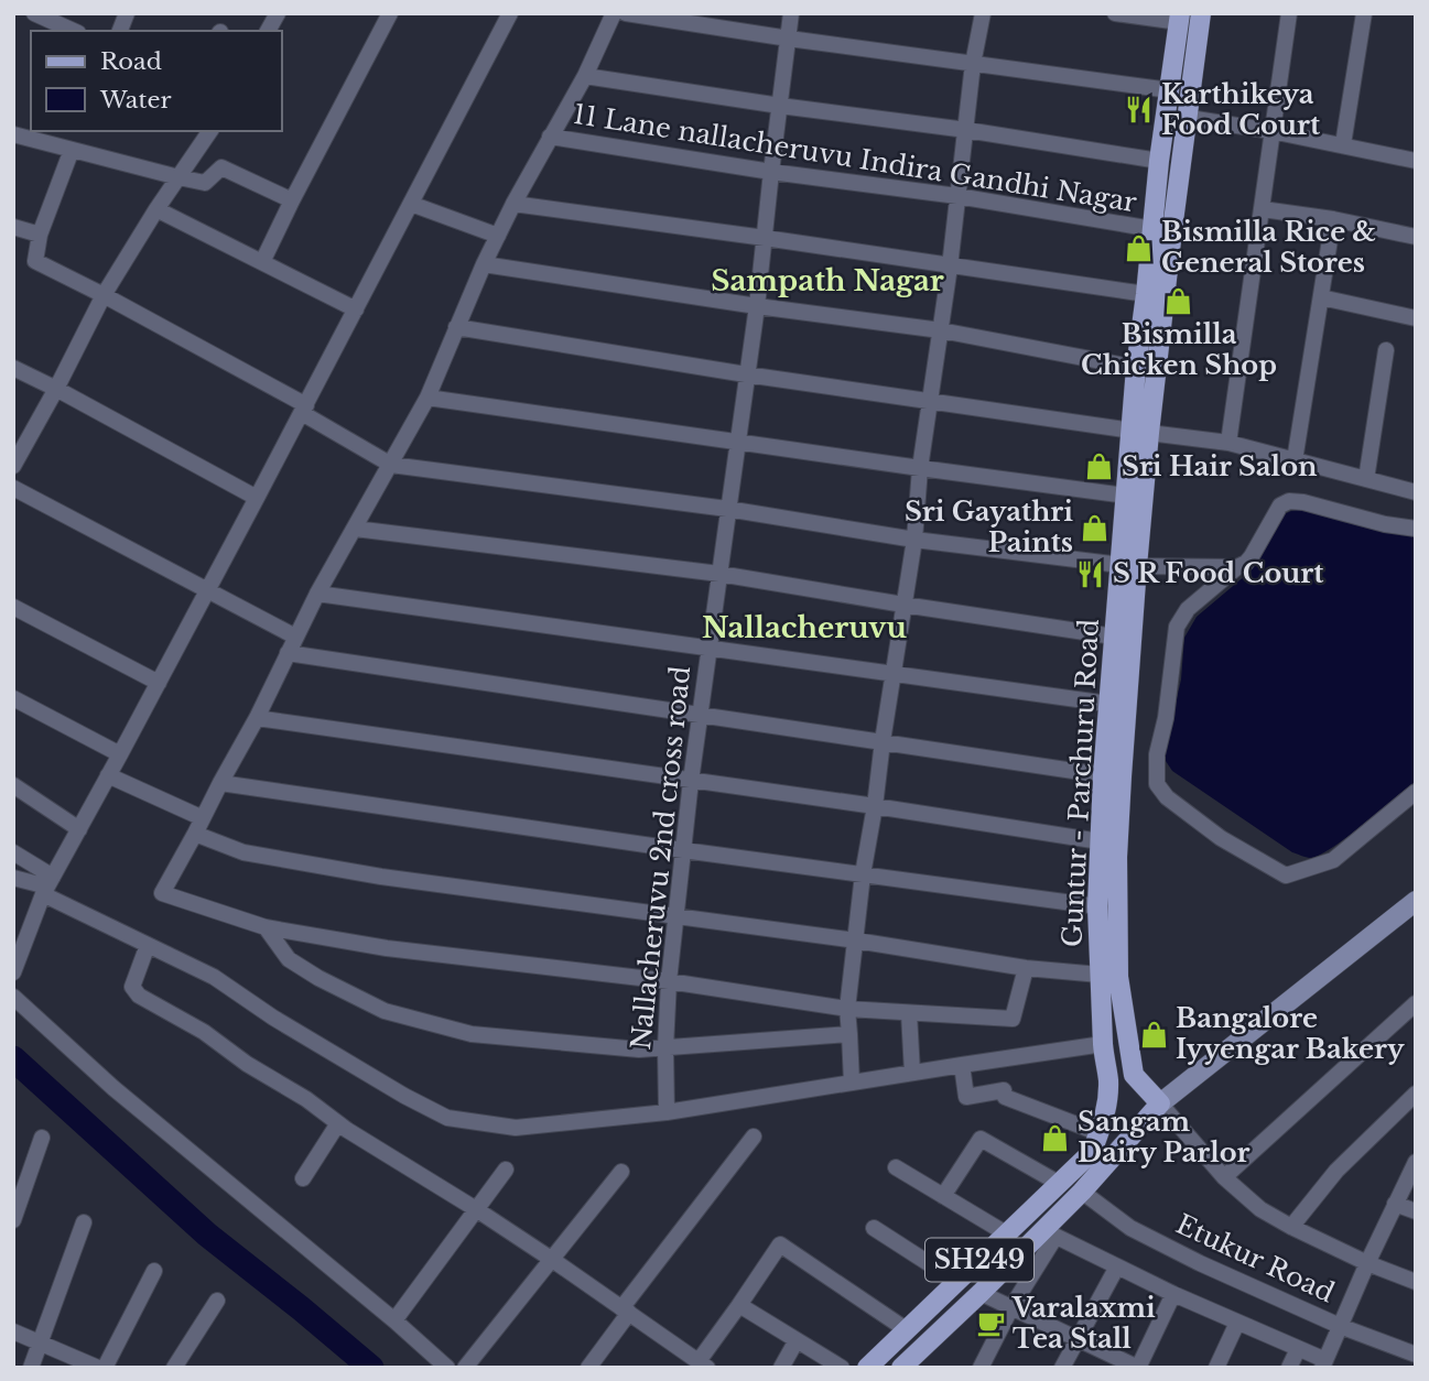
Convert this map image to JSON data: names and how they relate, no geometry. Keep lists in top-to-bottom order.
{
  "streets": {
    "main road": ["Guntur - Parchuru Road", "SH249"],
    "street": ["11 Lane nallacheruvu Indira Gandhi Nagar", "Nallacheruvu 2nd cross road", "Etukur Road"]
  },
  "crossings": [
    ["11 Lane nallacheruvu Indira Gandhi Nagar", "Guntur - Parchuru Road"],
    ["11 Lane nallacheruvu Indira Gandhi Nagar", "Nallacheruvu 2nd cross road"],
    ["Guntur - Parchuru Road", "Etukur Road"]
  ],
  "districts": ["Sampath Nagar", "Nallacheruvu"],
  "places": {
    "restaurant": ["Karthikeya Food Court", "S R Food Court"],
    "shop": [
      "Bismilla Rice & General Stores",
      "Bismilla Chicken Shop",
      "Sri Hair Salon",
      "Sri Gayathri Paints",
      "Bangalore Iyyengar Bakery",
      "Sangam Dairy Parlor"
    ],
    "cafe": ["Varalaxmi Tea Stall"]
  },
  "legend": ["Road", "Water"]
}
